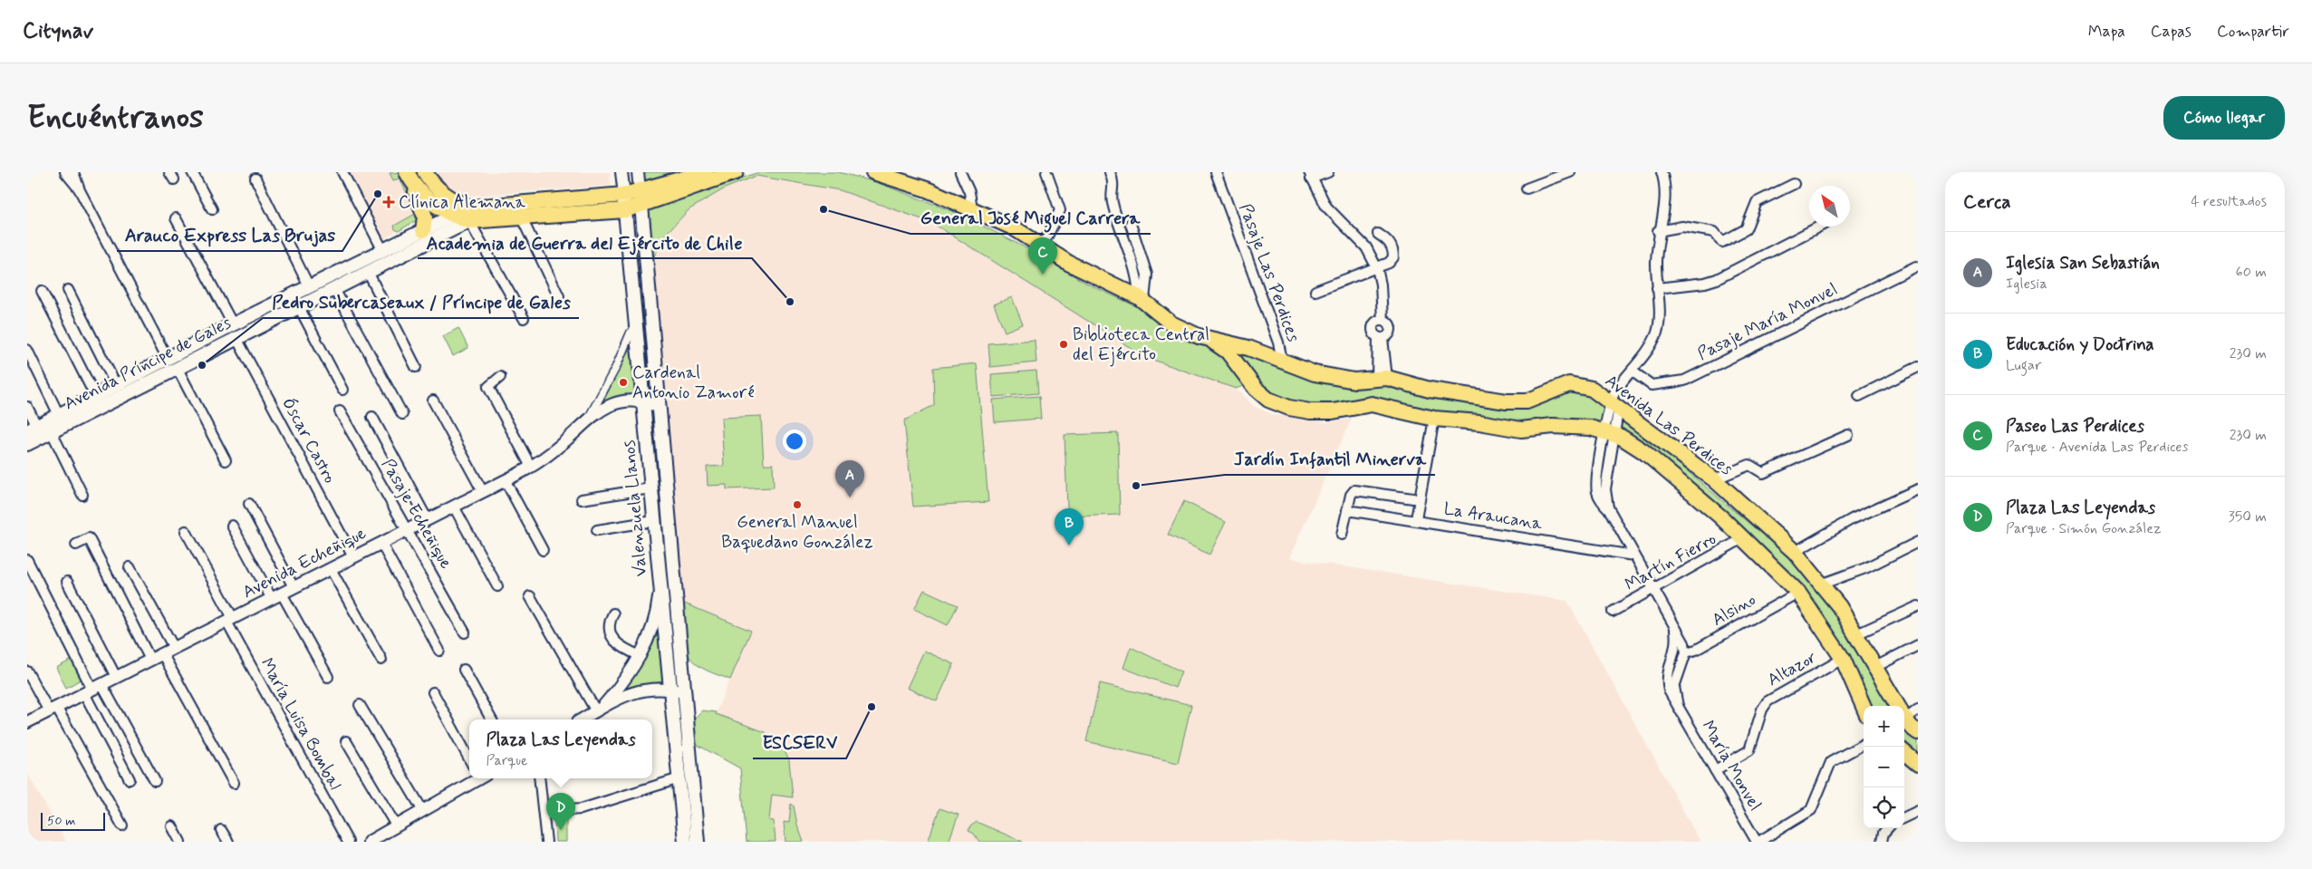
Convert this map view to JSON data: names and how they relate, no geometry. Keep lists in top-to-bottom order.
{
  "streets": {
    "main road": ["Avenida Príncipe de Gales", "Avenida Las Perdices", "Valenzuela Llanos"],
    "street": [
      "Pasaje Las Perdices",
      "Pasaje María Monvel",
      "Óscar Castro",
      "Pasaje Echeñique",
      "La Araucana",
      "Martín Fierro",
      "Avenida Echeñique",
      "Alsino",
      "Altazor",
      "María Luisa Bombal",
      "María Monvel"
    ]
  },
  "crossings": [
    ["Pasaje Las Perdices", "Avenida Las Perdices"],
    ["Pasaje María Monvel", "María Monvel"],
    ["Avenida Príncipe de Gales", "Óscar Castro"],
    ["Avenida Príncipe de Gales", "Valenzuela Llanos"],
    ["Avenida Las Perdices", "María Monvel"],
    ["Óscar Castro", "Avenida Echeñique"],
    ["Valenzuela Llanos", "Avenida Echeñique"],
    ["Pasaje Echeñique", "Avenida Echeñique"],
    ["La Araucana", "María Monvel"],
    ["Martín Fierro", "María Monvel"],
    ["Avenida Echeñique", "María Luisa Bombal"],
    ["Alsino", "María Monvel"],
    ["Altazor", "María Monvel"]
  ],
  "places": {
    "other": [
      "Arauco Express Las Brujas",
      "General José Miguel Carrera",
      "Academia de Guerra del Ejército de Chile",
      "Biblioteca Central del Ejército",
      "Pedro Subercaseaux / Príncipe de Gales",
      "Cardenal Antonio Zamoré",
      "Jardín Infantil Minerva",
      "General Manuel Baquedano González",
      "ESCSERV"
    ],
    "health": ["Clínica Alemana"]
  },
  "scale_bar": "50 m",
  "north": "top left",
  "page": {
    "header": "Citynav",
    "nav": ["Mapa", "Capas", "Compartir"],
    "buttons": "Cómo llegar",
    "title": "Encuéntranos",
    "heading": ["Cerca", "4 resultados"],
    "list": [
      {
        "mark": "A",
        "name": "Iglesia San Sebastián",
        "note": "Iglesia",
        "value": "60 m"
      },
      {
        "mark": "B",
        "name": "Educación y Doctrina",
        "note": "Lugar",
        "value": "230 m"
      },
      {
        "mark": "C",
        "name": "Paseo Las Perdices",
        "note": "Parque · Avenida Las Perdices",
        "value": "230 m"
      },
      {
        "mark": "D",
        "name": "Plaza Las Leyendas",
        "note": "Parque · Simón González",
        "value": "350 m"
      }
    ],
    "pins": [
      "C",
      "A",
      "B",
      "D"
    ],
    "map_buttons": ["+", "−"],
    "popup": ["Plaza Las Leyendas", "Parque"],
    "scale": "50 m"
  }
}
